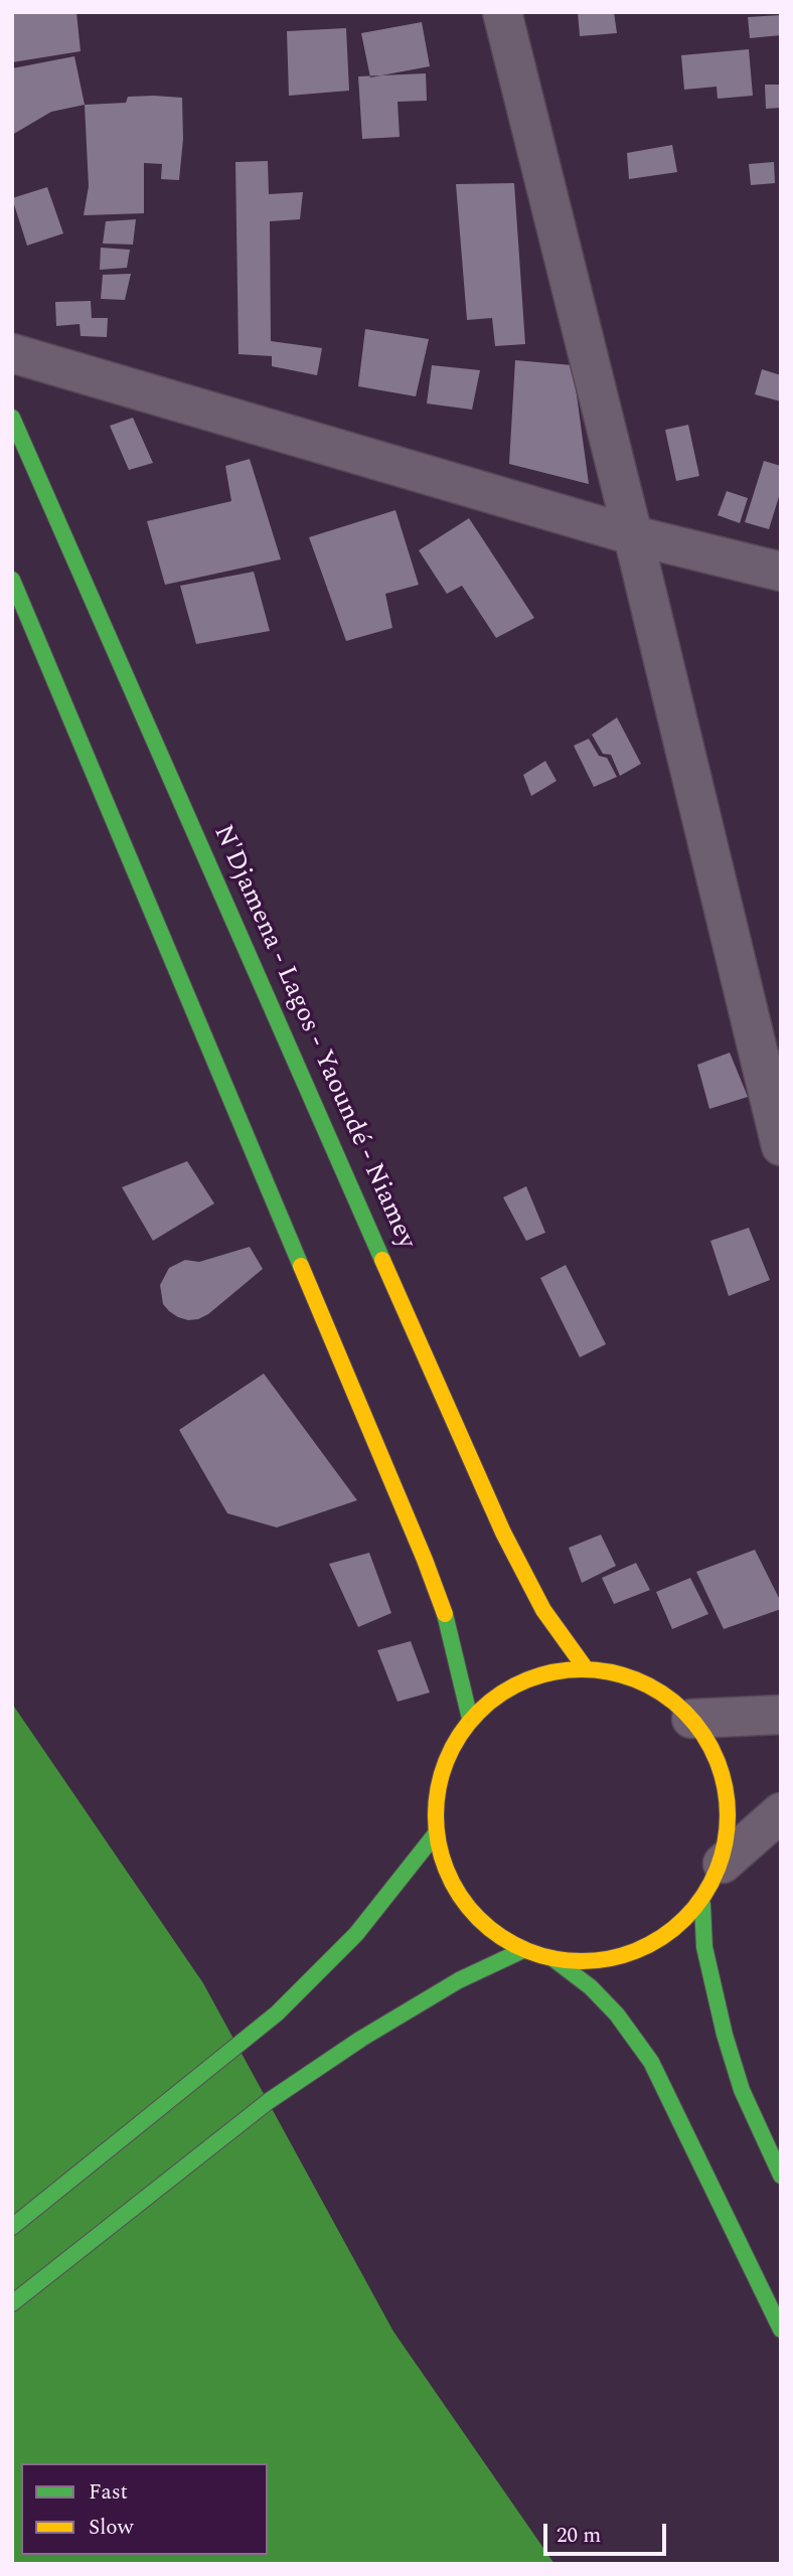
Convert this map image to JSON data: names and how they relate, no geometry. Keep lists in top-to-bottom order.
{
  "streets": {
    "main road": ["N'Djamena - Lagos - Yaoundé - Niamey"]
  },
  "legend": ["Fast", "Slow"],
  "scale_bar": "20 m"
}
